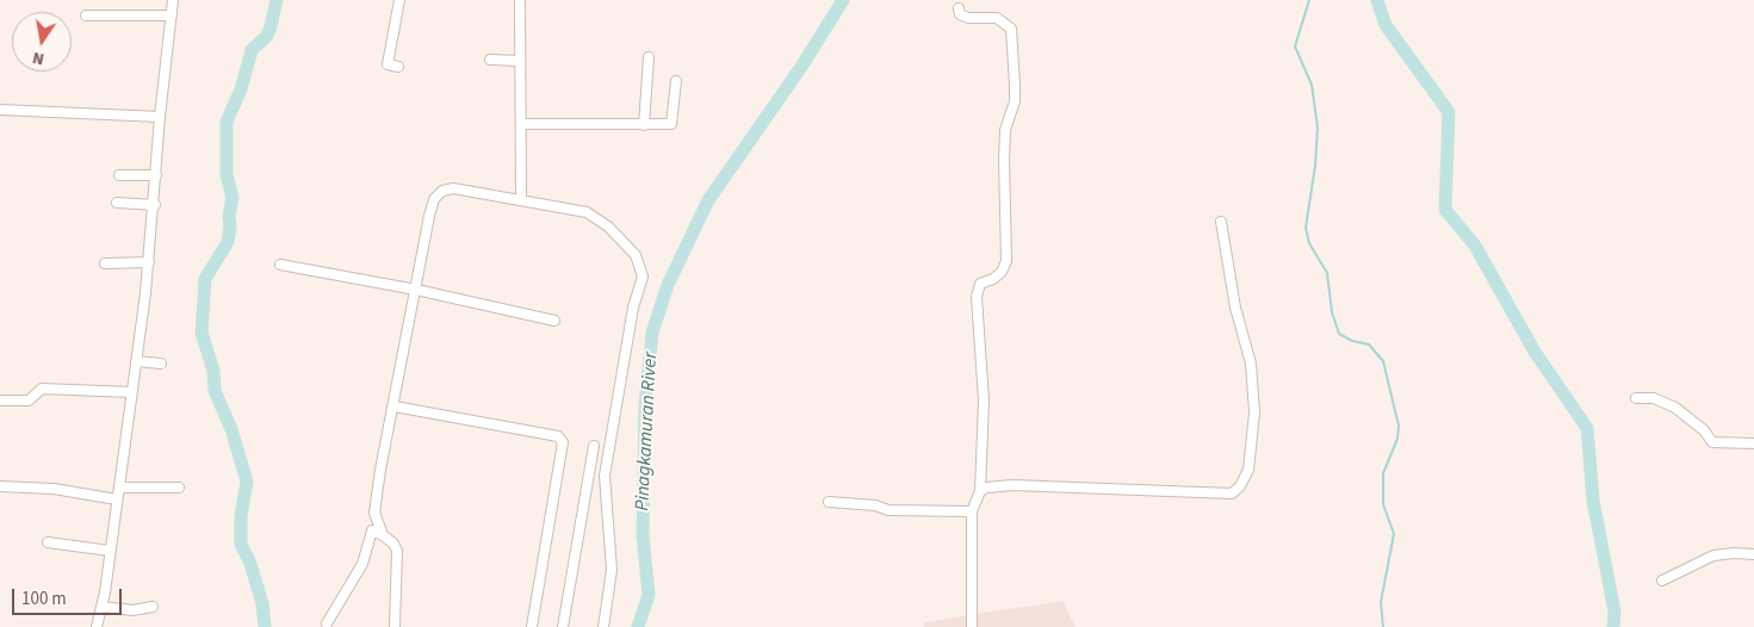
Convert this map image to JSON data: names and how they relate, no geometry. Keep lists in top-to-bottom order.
{
  "water": ["Pinagkamuran River"],
  "scale_bar": "100 m",
  "north": "bottom"
}
